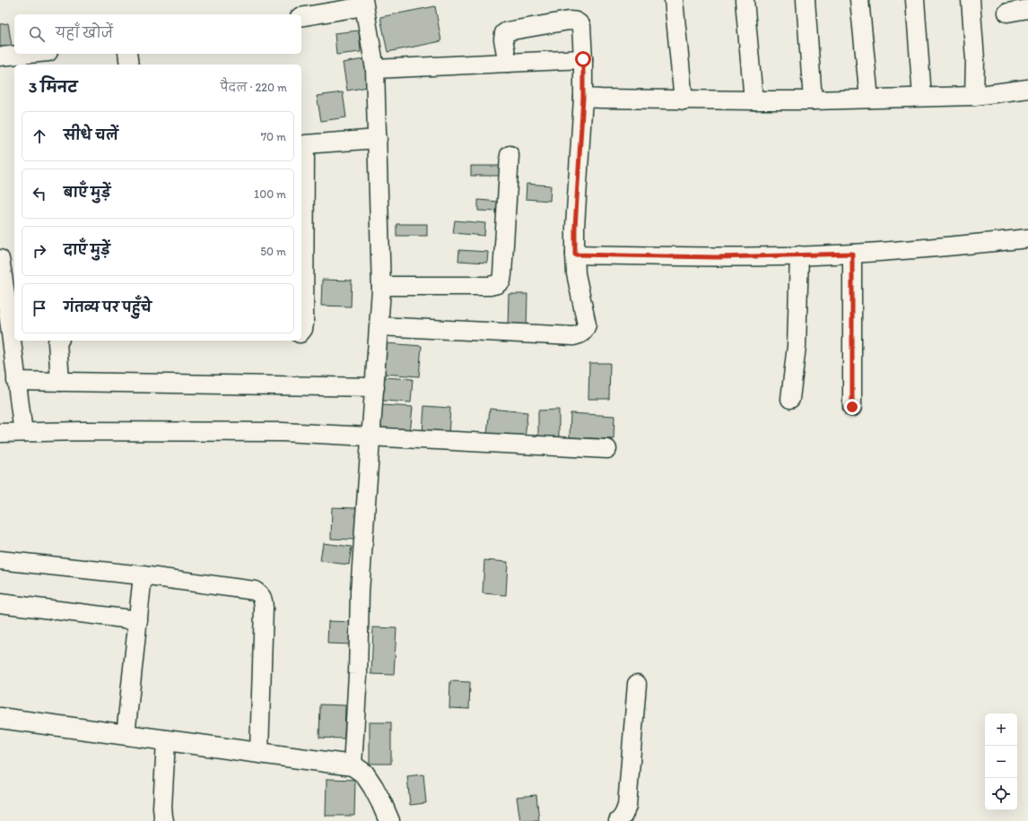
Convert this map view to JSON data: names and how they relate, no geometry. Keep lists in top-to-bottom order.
{
  "page": {
    "search": "यहाँ खोजें",
    "heading": ["3 मिनट", "पैदल · 220 m"],
    "list": [
      ["सीधे चलें", "70 m"],
      ["बाएँ मुड़ें", "100 m"],
      ["दाएँ मुड़ें", "50 m"],
      "गंतव्य पर पहुँचे"
    ],
    "map_buttons": ["+", "−"]
  }
}
